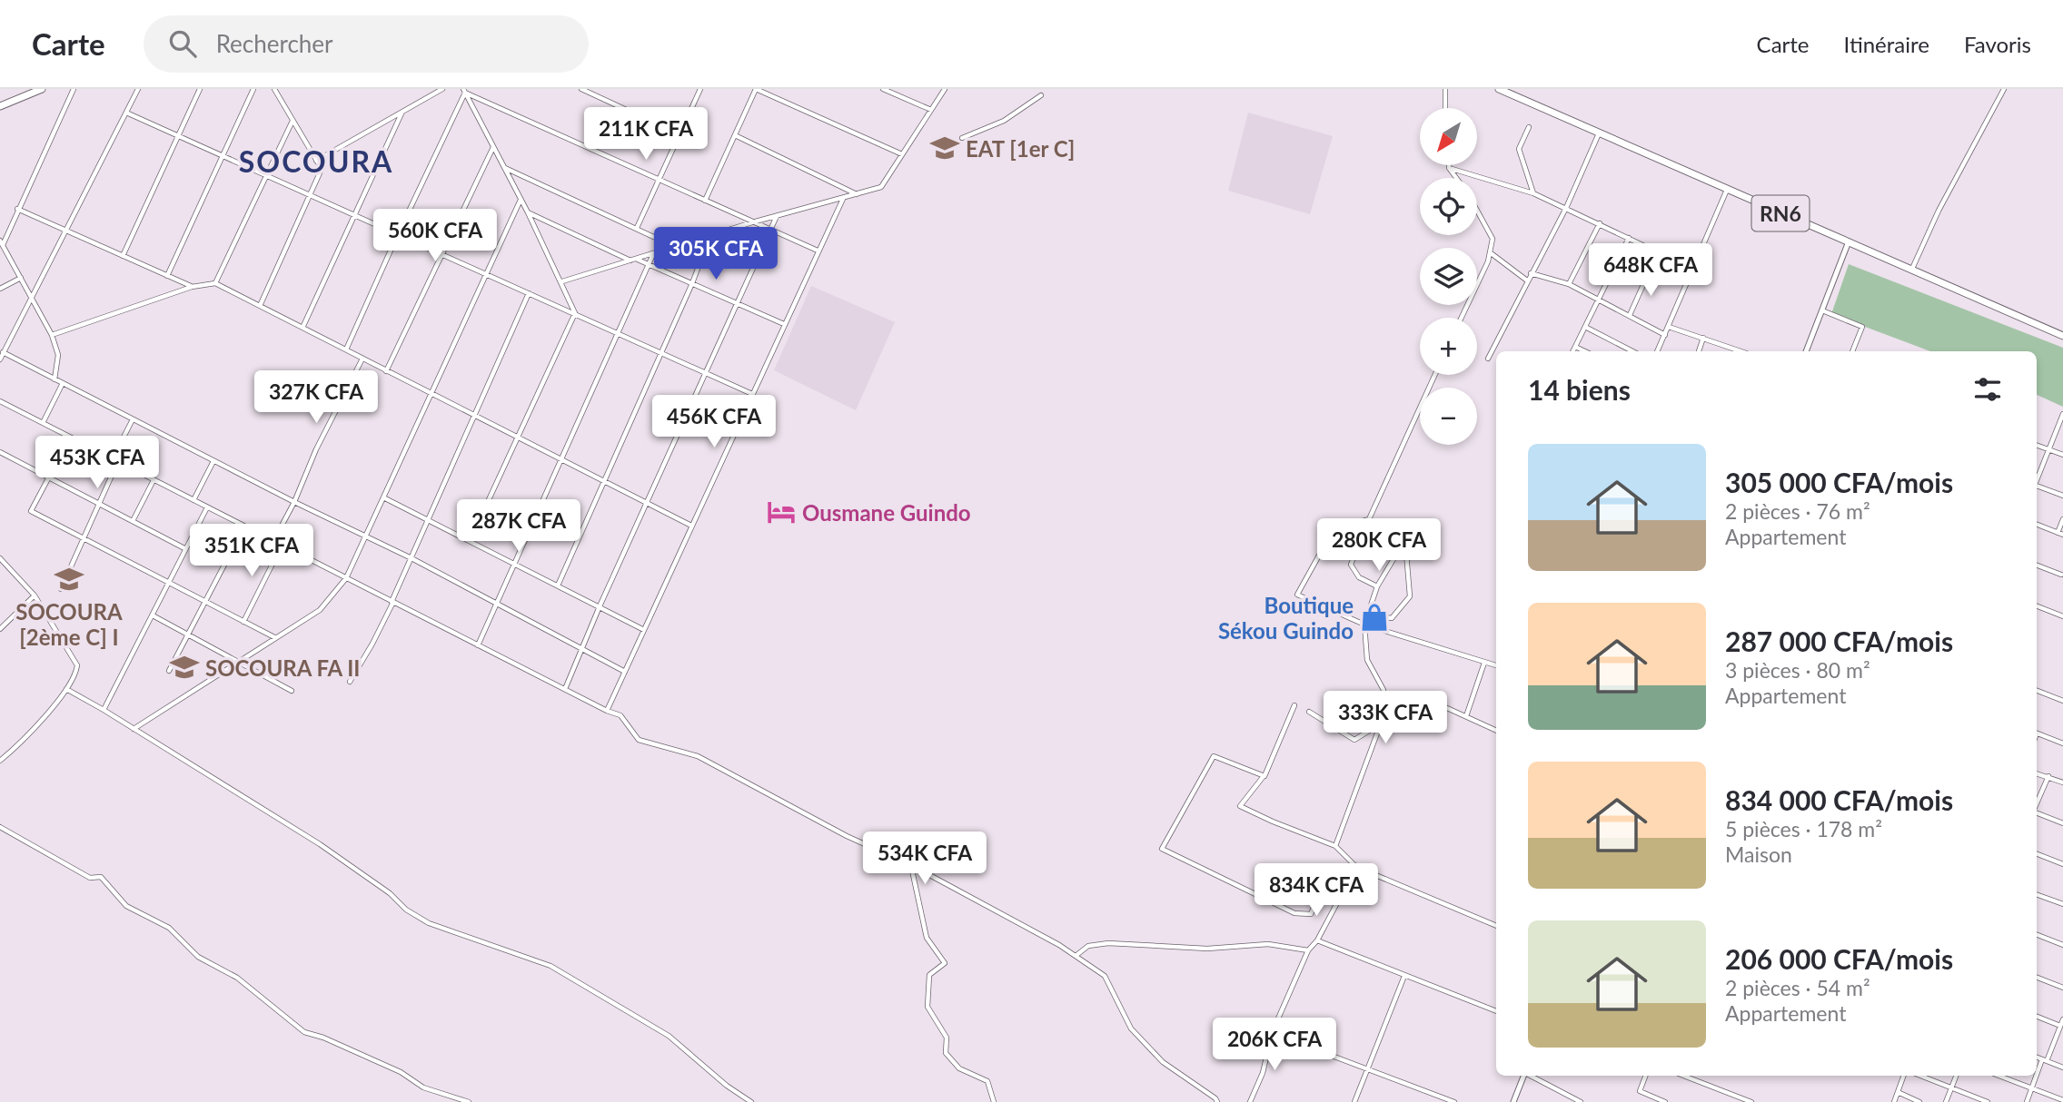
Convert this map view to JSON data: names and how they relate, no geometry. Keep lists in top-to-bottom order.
{
  "streets": {
    "main road": ["RN6"]
  },
  "districts": ["SOCOURA"],
  "places": {
    "school or university": ["EAT [1er C]", "SOCOURA [2ème C] I", "SOCOURA FA II"],
    "hotel": ["Ousmane Guindo"],
    "shop": ["Boutique Sékou Guindo"]
  },
  "north": "bottom left",
  "page": {
    "header": "Carte",
    "search": "Rechercher",
    "nav": ["Carte", "Itinéraire", "Favoris"],
    "price": [
      "211K CFA",
      "560K CFA",
      "305K CFA",
      "648K CFA",
      "327K CFA",
      "456K CFA",
      "453K CFA",
      "287K CFA",
      "280K CFA",
      "351K CFA",
      "333K CFA",
      "534K CFA",
      "834K CFA",
      "206K CFA"
    ],
    "map_buttons": ["+", "−"],
    "heading": "14 biens",
    "list": [
      {
        "name": "305 000 CFA/mois",
        "note": "2 pièces · 76 m² · Appartement"
      },
      {
        "name": "287 000 CFA/mois",
        "note": "3 pièces · 80 m² · Appartement"
      },
      {
        "name": "834 000 CFA/mois",
        "note": "5 pièces · 178 m² · Maison"
      },
      {
        "name": "206 000 CFA/mois",
        "note": "2 pièces · 54 m² · Appartement"
      }
    ]
  }
}
